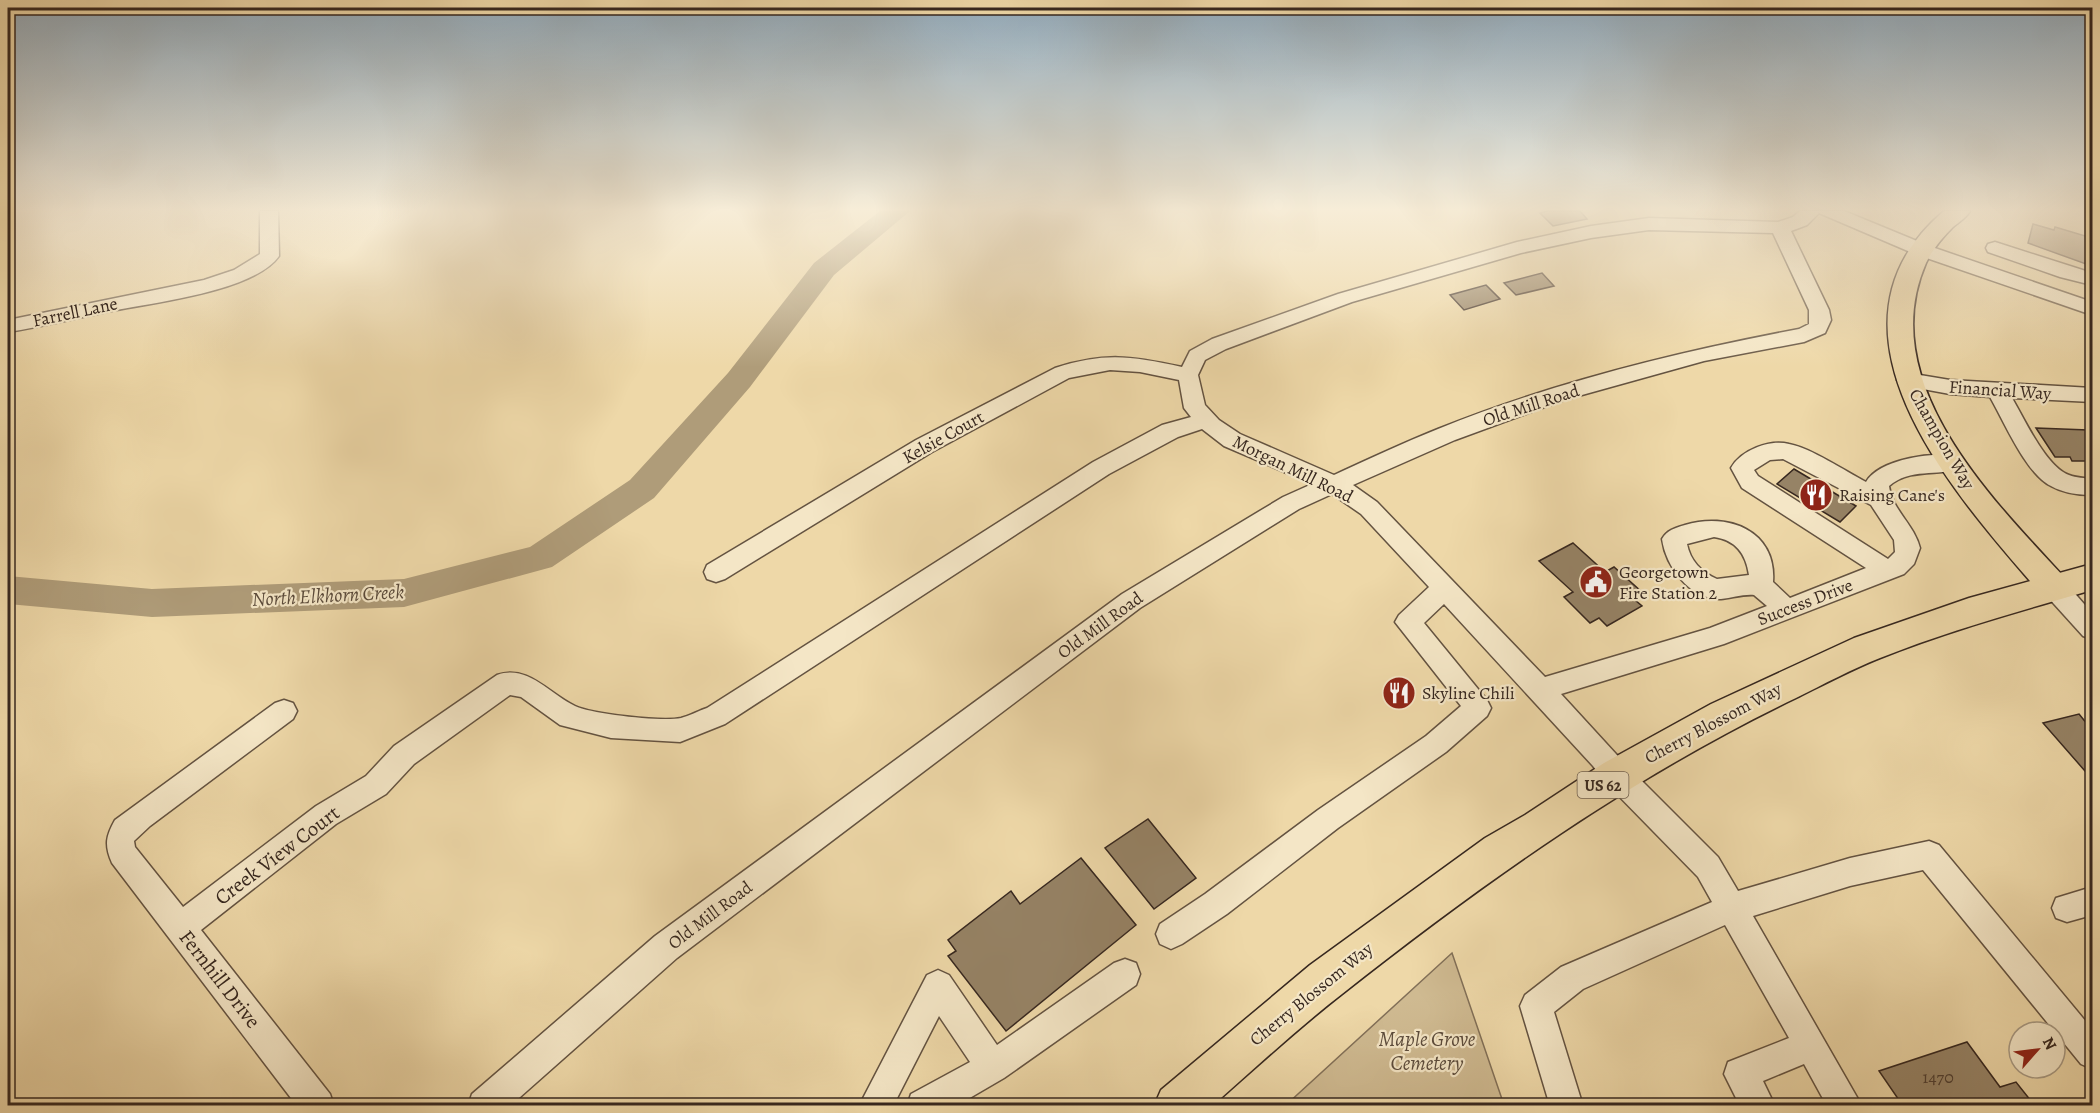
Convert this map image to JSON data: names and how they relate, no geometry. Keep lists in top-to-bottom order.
{
  "streets": {
    "highway": ["Cherry Blossom Way", "US 62"],
    "main road": ["Champion Way"],
    "street": [
      "Farrell Lane",
      "Financial Way",
      "Old Mill Road",
      "Kelsie Court",
      "Morgan Mill Road",
      "Success Drive",
      "Creek View Court",
      "Fernhill Drive"
    ]
  },
  "crossings": [
    ["Financial Way", "Champion Way"],
    ["Old Mill Road", "Morgan Mill Road"],
    ["Kelsie Court", "Morgan Mill Road"],
    ["Champion Way", "Cherry Blossom Way"],
    ["Morgan Mill Road", "Success Drive"],
    ["Morgan Mill Road", "Cherry Blossom Way"],
    ["Morgan Mill Road", "Creek View Court"],
    ["Creek View Court", "Fernhill Drive"]
  ],
  "water": ["North Elkhorn Creek"],
  "parks": ["Maple Grove Cemetery"],
  "places": {
    "restaurant": ["Raising Cane's", "Skyline Chili"],
    "public building": ["Georgetown Fire Station 2"]
  },
  "house_numbers": ["1470"],
  "north": "top right"
}
